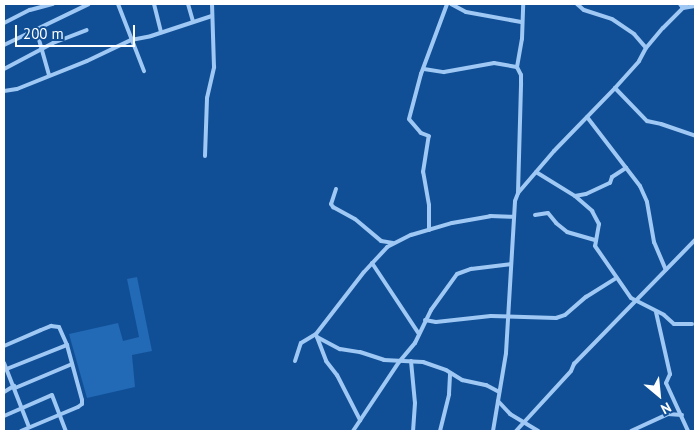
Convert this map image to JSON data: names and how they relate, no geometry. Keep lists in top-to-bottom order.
{
  "scale_bar": "200 m",
  "north": "bottom right"
}
